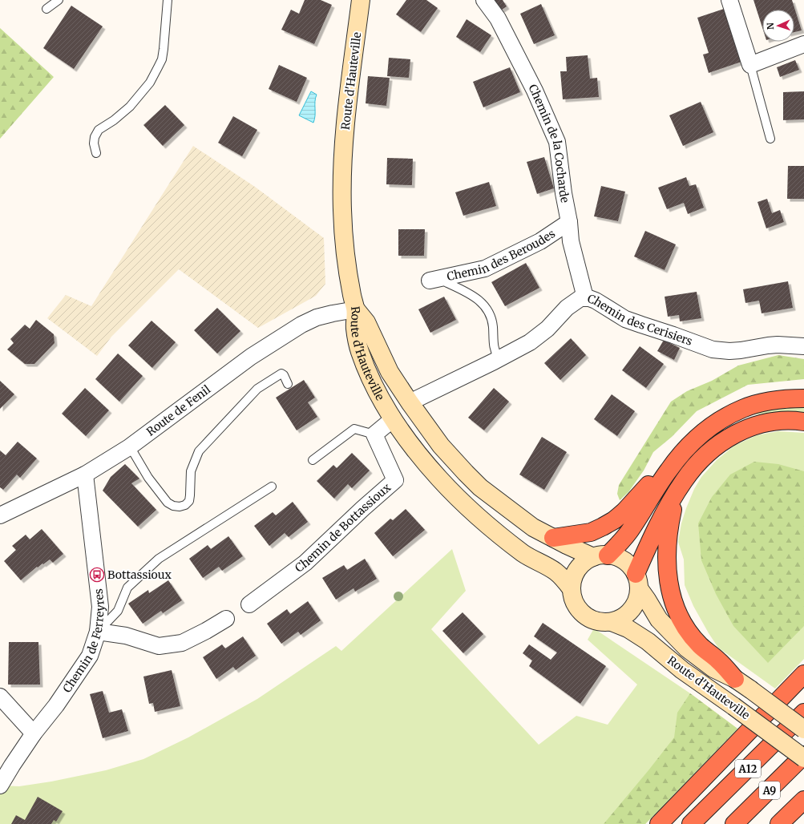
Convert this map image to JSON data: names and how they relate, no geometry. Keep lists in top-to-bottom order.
{
  "streets": {
    "highway": ["A12", "A9"],
    "main road": ["Route d'Hauteville"],
    "street": [
      "Chemin de la Cocharde",
      "Chemin des Beroudes",
      "Chemin des Cerisiers",
      "Route de Fenil",
      "Chemin de Bottassioux",
      "Chemin de Ferreyres"
    ]
  },
  "crossings": [
    ["Route d'Hauteville", "Chemin des Cerisiers"],
    ["Route d'Hauteville", "Route de Fenil"],
    ["Chemin de la Cocharde", "Chemin des Beroudes"],
    ["Chemin de la Cocharde", "Chemin des Cerisiers"],
    ["Route de Fenil", "Chemin de Ferreyres"]
  ],
  "places": {
    "bus stop": ["Bottassioux"]
  },
  "north": "left"
}
